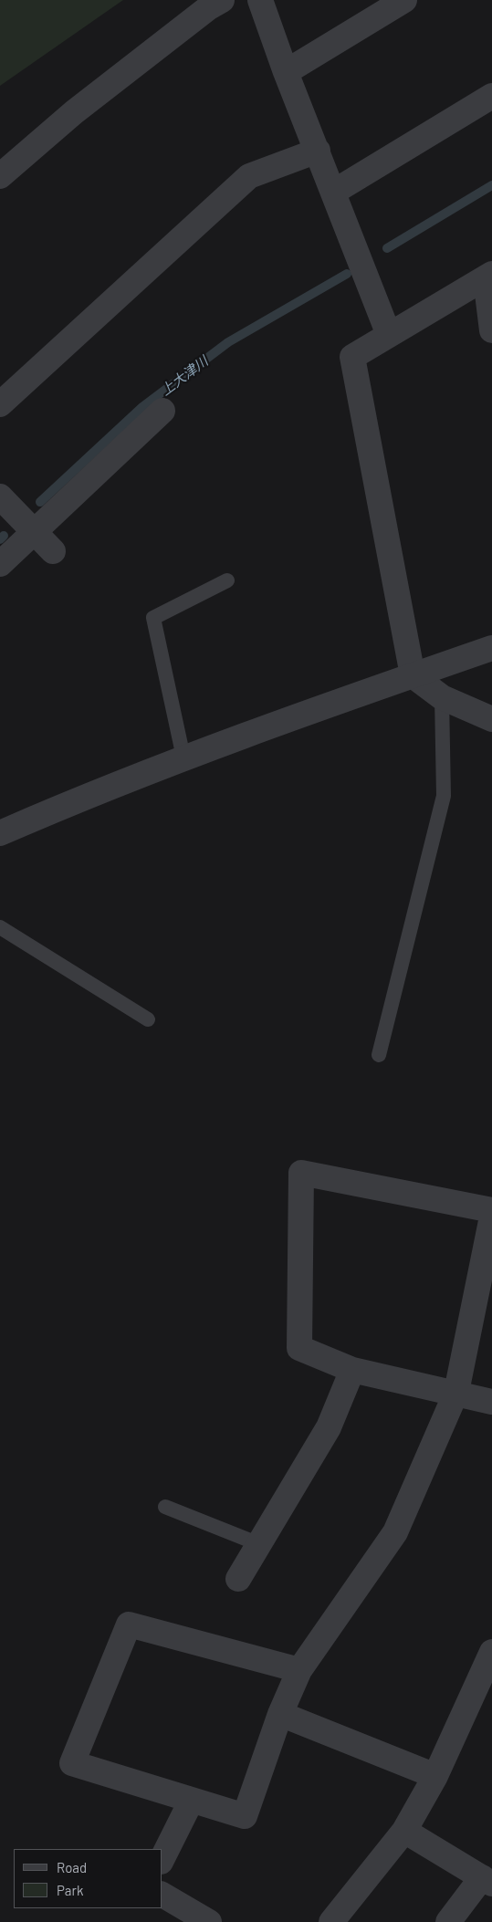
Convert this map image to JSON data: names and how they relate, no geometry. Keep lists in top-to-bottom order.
{
  "water": ["上大津川"],
  "legend": ["Road", "Park"]
}
